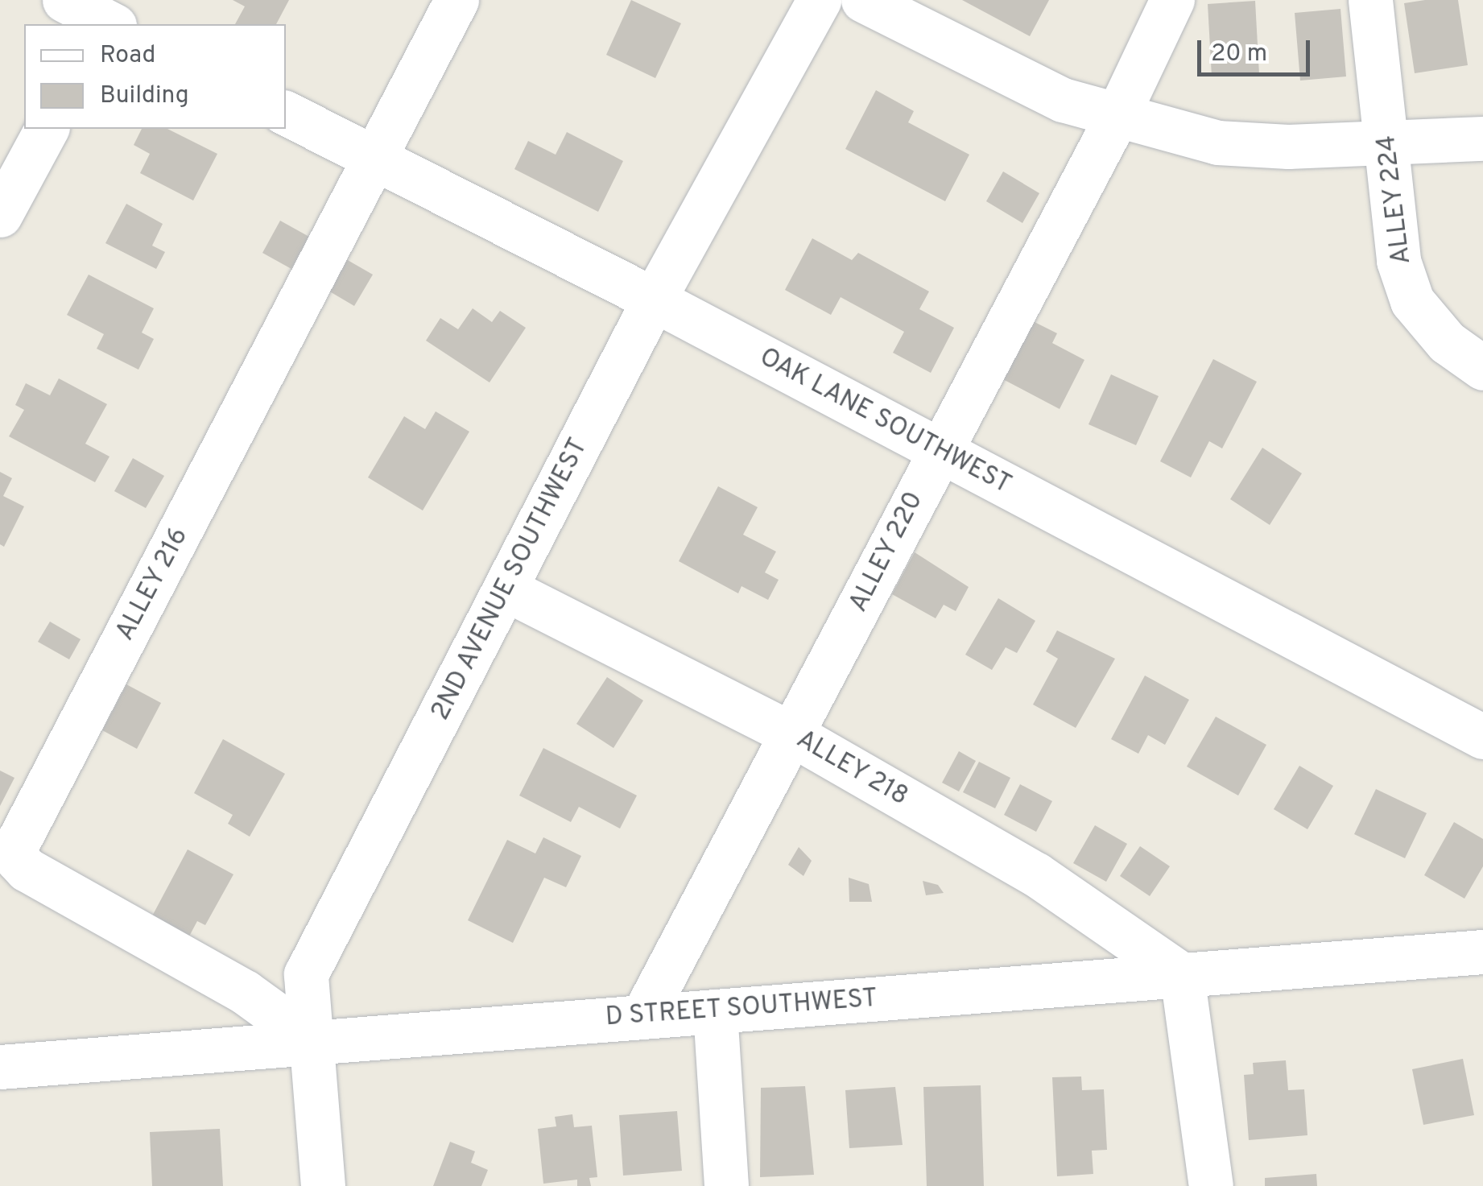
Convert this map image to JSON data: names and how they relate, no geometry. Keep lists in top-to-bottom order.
{
  "streets": {
    "street": [
      "ALLEY 224",
      "OAK LANE SOUTHWEST",
      "ALLEY 220",
      "2ND AVENUE SOUTHWEST",
      "ALLEY 216",
      "ALLEY 218",
      "D STREET SOUTHWEST"
    ]
  },
  "crossings": [
    ["OAK LANE SOUTHWEST", "ALLEY 220"],
    ["OAK LANE SOUTHWEST", "2ND AVENUE SOUTHWEST"],
    ["OAK LANE SOUTHWEST", "ALLEY 216"],
    ["ALLEY 220", "ALLEY 218"],
    ["ALLEY 220", "D STREET SOUTHWEST"],
    ["2ND AVENUE SOUTHWEST", "ALLEY 216"],
    ["2ND AVENUE SOUTHWEST", "ALLEY 218"],
    ["2ND AVENUE SOUTHWEST", "D STREET SOUTHWEST"],
    ["ALLEY 216", "D STREET SOUTHWEST"],
    ["ALLEY 218", "D STREET SOUTHWEST"]
  ],
  "legend": ["Road", "Building"],
  "scale_bar": "20 m"
}
